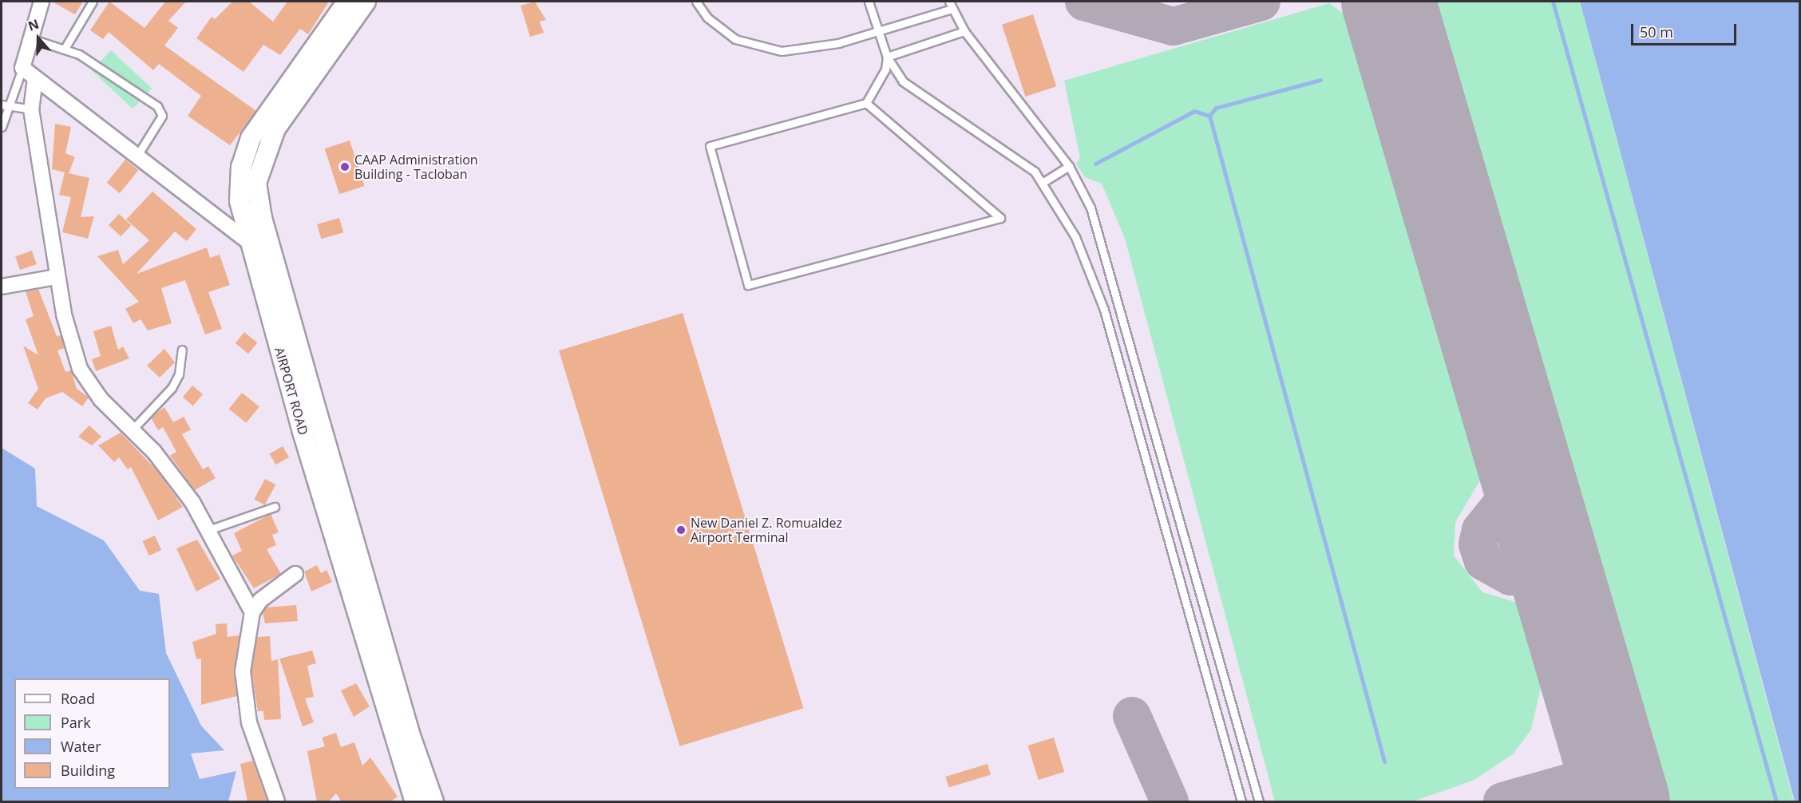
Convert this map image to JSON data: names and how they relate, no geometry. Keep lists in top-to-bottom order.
{
  "streets": {
    "main road": ["AIRPORT ROAD"]
  },
  "places": ["CAAP Administration Building - Tacloban", "New Daniel Z. Romualdez Airport Terminal"],
  "legend": [
    "Road",
    "Park",
    "Water",
    "Building"
  ],
  "scale_bar": "50 m",
  "north": "top"
}
